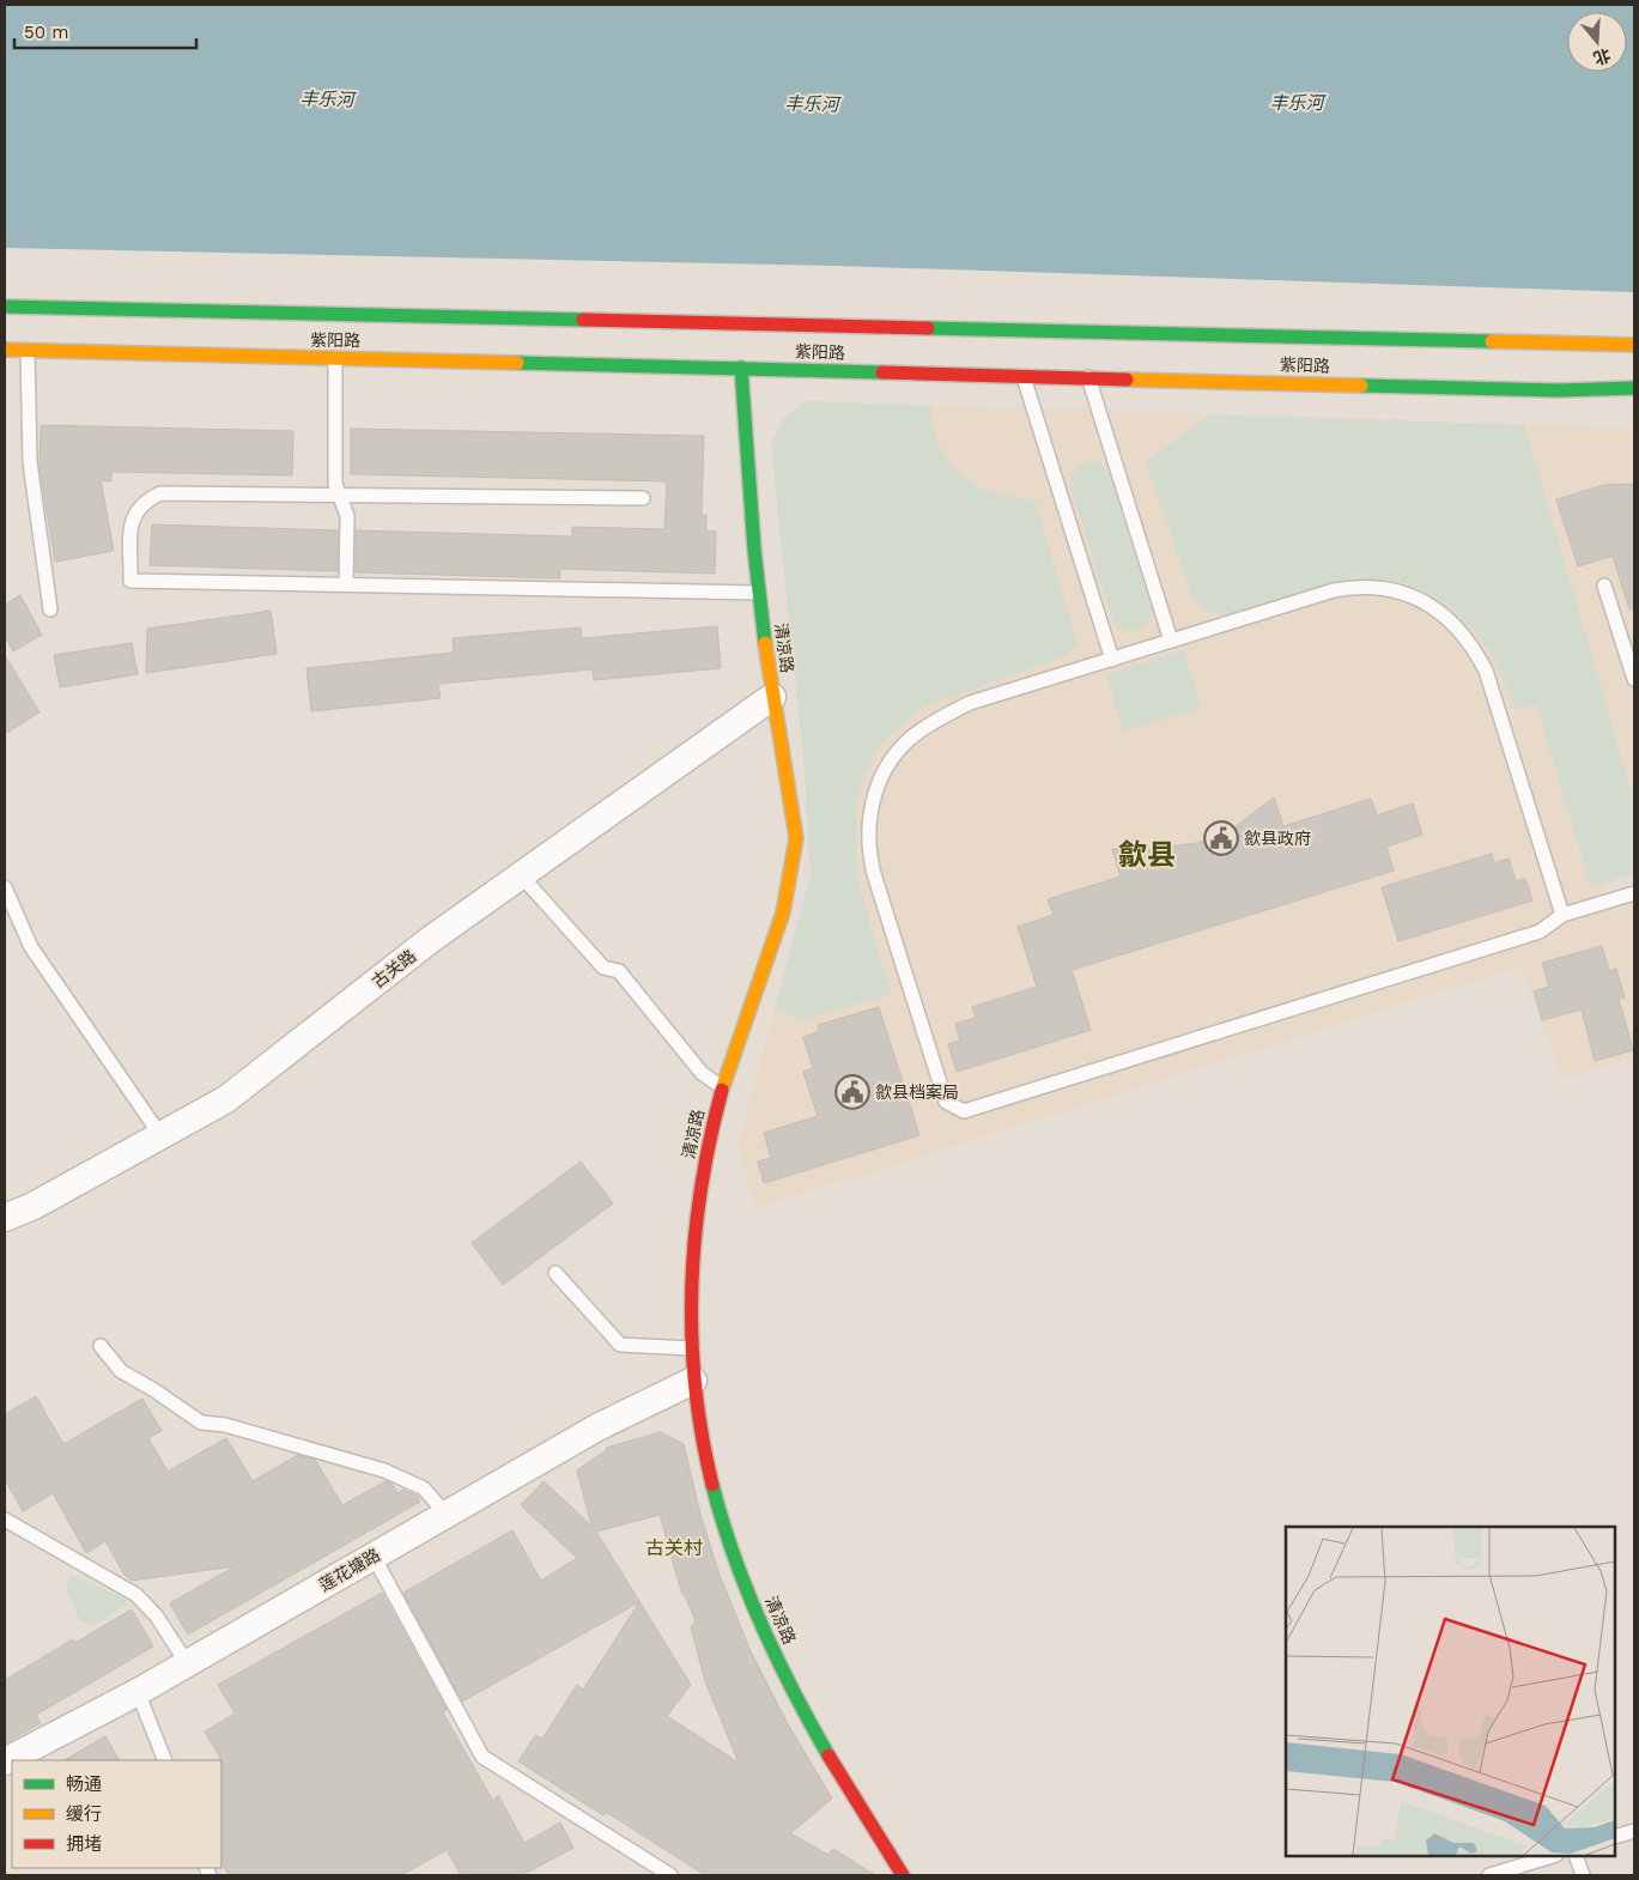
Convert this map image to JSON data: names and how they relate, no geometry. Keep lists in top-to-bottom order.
{
  "streets": {
    "main road": ["紫阳路", "清凉路"],
    "street": ["古关路", "莲花塘路"]
  },
  "crossings": [
    ["紫阳路", "清凉路"],
    ["清凉路", "古关路"],
    ["清凉路", "莲花塘路"]
  ],
  "districts": ["歙县", "古关村"],
  "water": ["丰乐河"],
  "places": {
    "public building": ["歙县政府", "歙县档案局"]
  },
  "legend": ["畅通", "缓行", "拥堵"],
  "scale_bar": "50 m",
  "north": "bottom"
}
